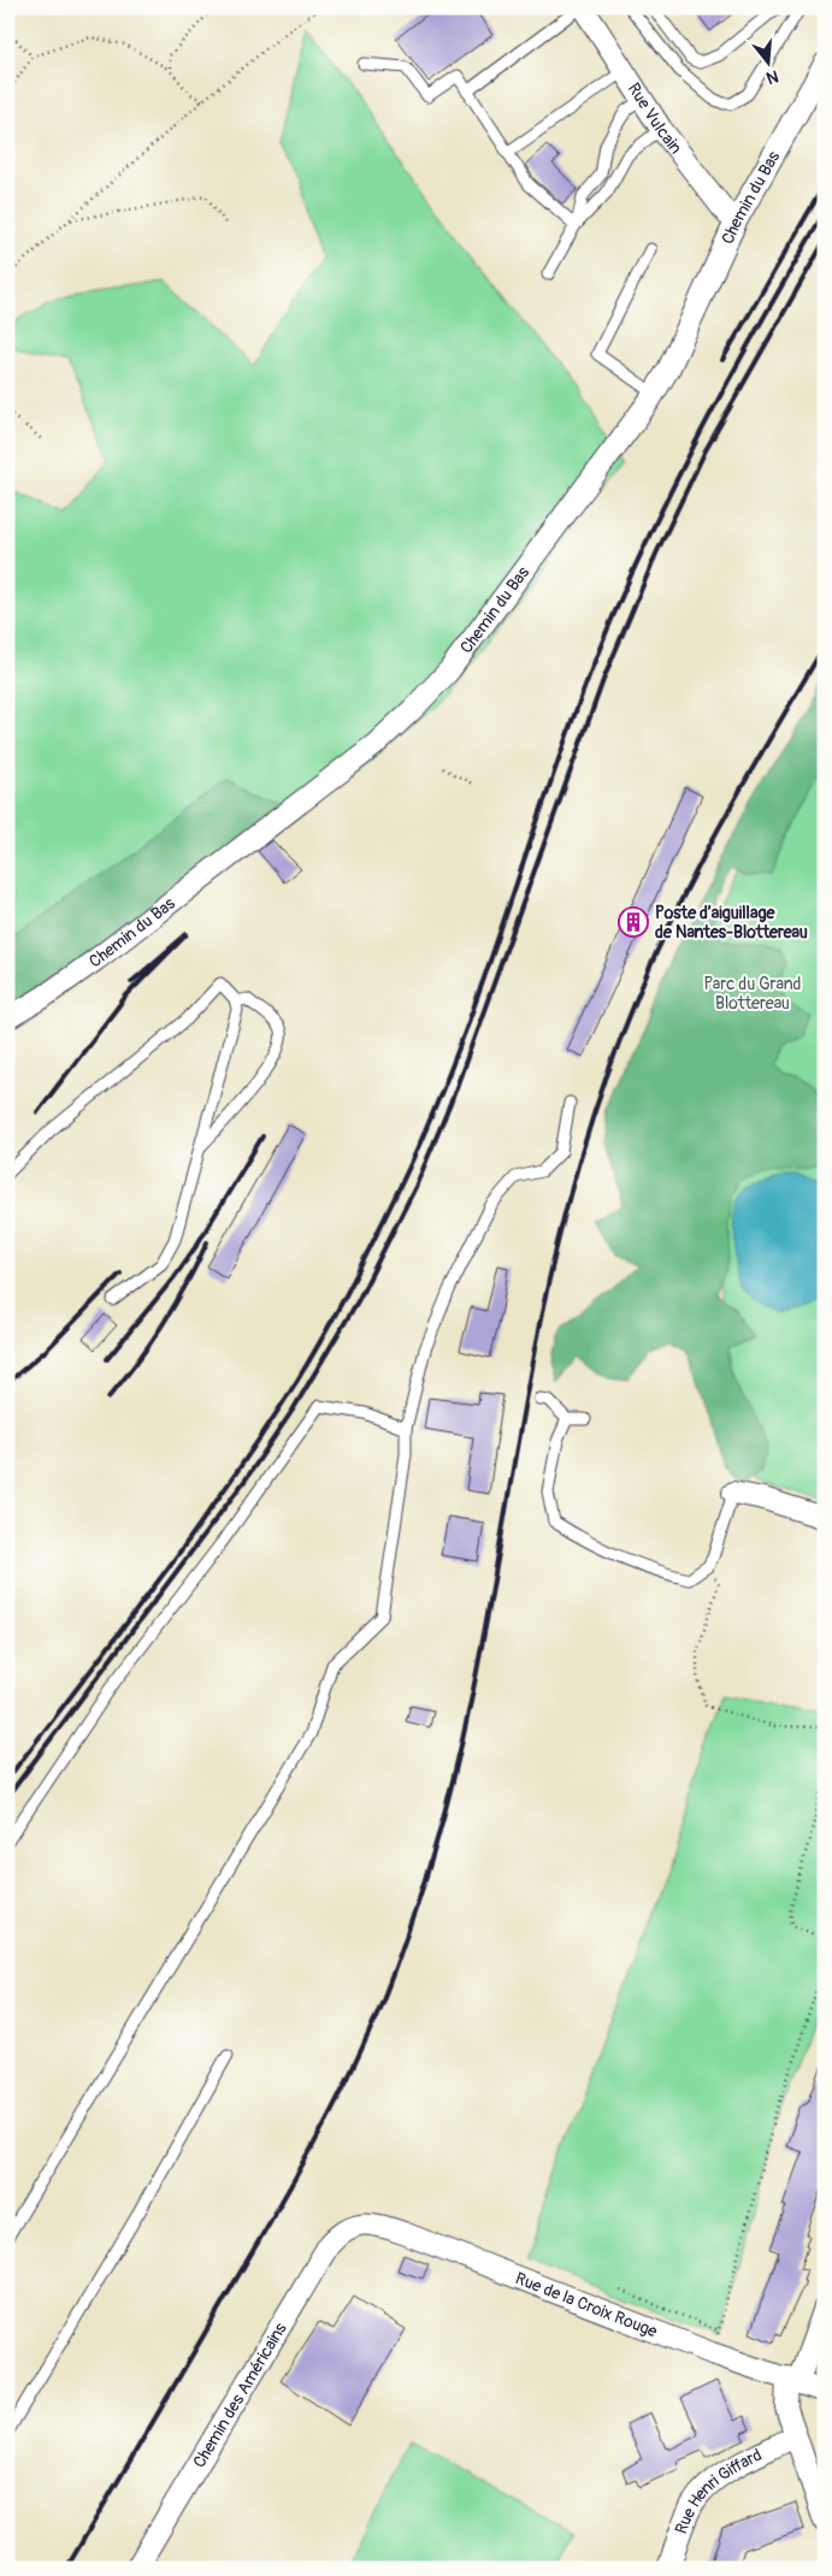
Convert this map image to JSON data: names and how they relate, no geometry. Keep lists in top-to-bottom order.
{
  "streets": {
    "street": [
      "Rue Vulcain",
      "Chemin du Bas",
      "Rue de la Croix Rouge",
      "Chemin des Américains",
      "Rue Henri Giffard"
    ]
  },
  "crossings": [
    ["Rue Vulcain", "Chemin du Bas"],
    ["Rue de la Croix Rouge", "Chemin des Américains"]
  ],
  "parks": ["Parc du Grand Blottereau"],
  "places": {
    "building": ["Poste d’aiguillage de Nantes-Blottereau"]
  },
  "north": "bottom"
}
